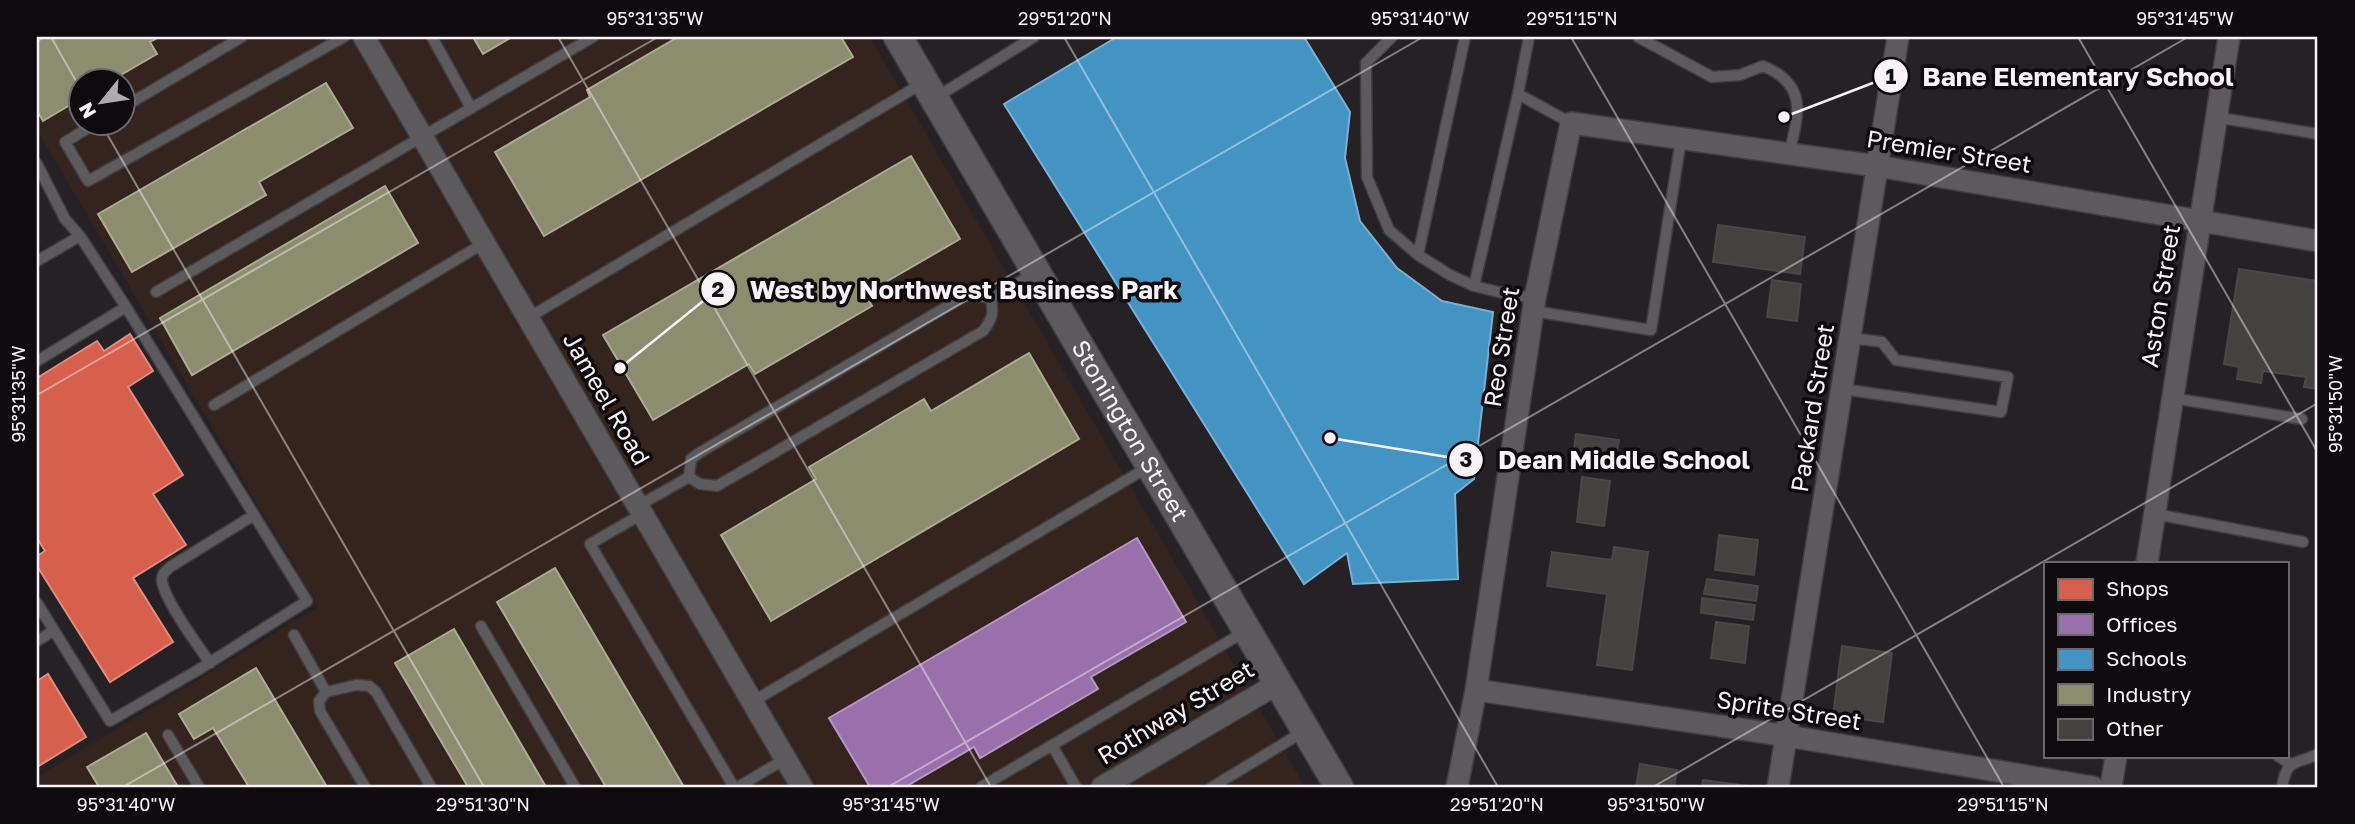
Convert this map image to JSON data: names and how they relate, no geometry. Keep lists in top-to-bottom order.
{
  "streets": {
    "street": [
      "Premier Street",
      "Aston Street",
      "Reo Street",
      "Jameel Road",
      "Packard Street",
      "Stonington Street",
      "Sprite Street",
      "Rothway Street"
    ]
  },
  "crossings": [
    ["Premier Street", "Aston Street"],
    ["Premier Street", "Reo Street"],
    ["Premier Street", "Packard Street"],
    ["Reo Street", "Sprite Street"],
    ["Packard Street", "Sprite Street"],
    ["Stonington Street", "Rothway Street"]
  ],
  "places": ["Bane Elementary School", "West by Northwest Business Park", "Dean Middle School"],
  "legend": [
    "Shops",
    "Offices",
    "Schools",
    "Industry",
    "Other"
  ],
  "north": "bottom left",
  "coordinates": [
    "95°31'35\"W",
    "29°51'20\"N",
    "95°31'40\"W",
    "29°51'15\"N",
    "95°31'45\"W",
    "95°31'50\"W",
    "29°51'30\"N"
  ]
}
